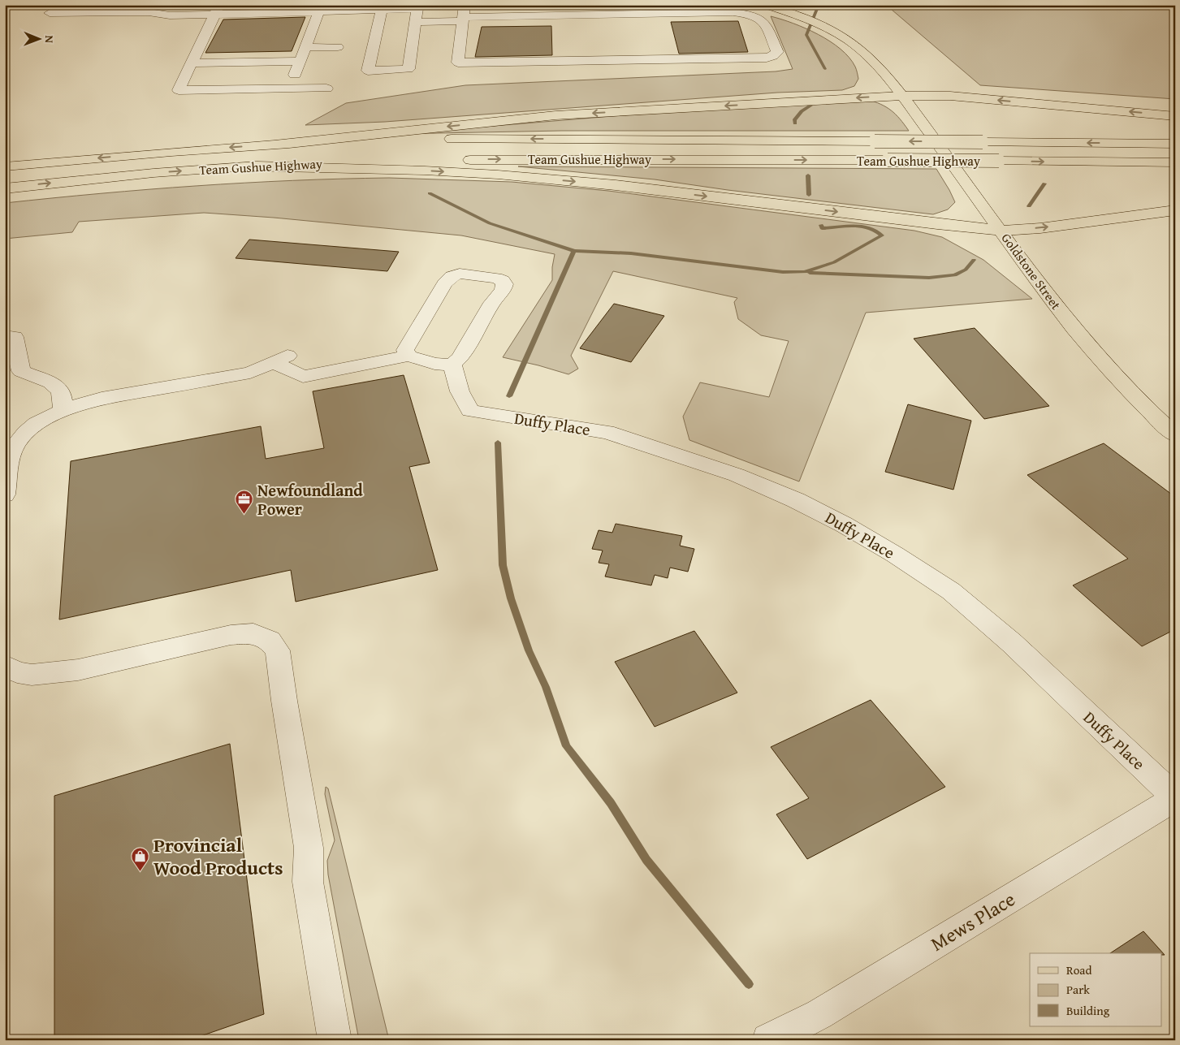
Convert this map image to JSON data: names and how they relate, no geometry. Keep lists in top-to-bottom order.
{
  "streets": {
    "main road": ["Team Gushue Highway", "Goldstone Street"],
    "street": ["Duffy Place", "Mews Place"]
  },
  "crossings": [
    ["Duffy Place", "Mews Place"]
  ],
  "places": {
    "office": ["Newfoundland Power"],
    "shop": ["Provincial Wood Products"]
  },
  "legend": ["Road", "Park", "Building"],
  "north": "right"
}
